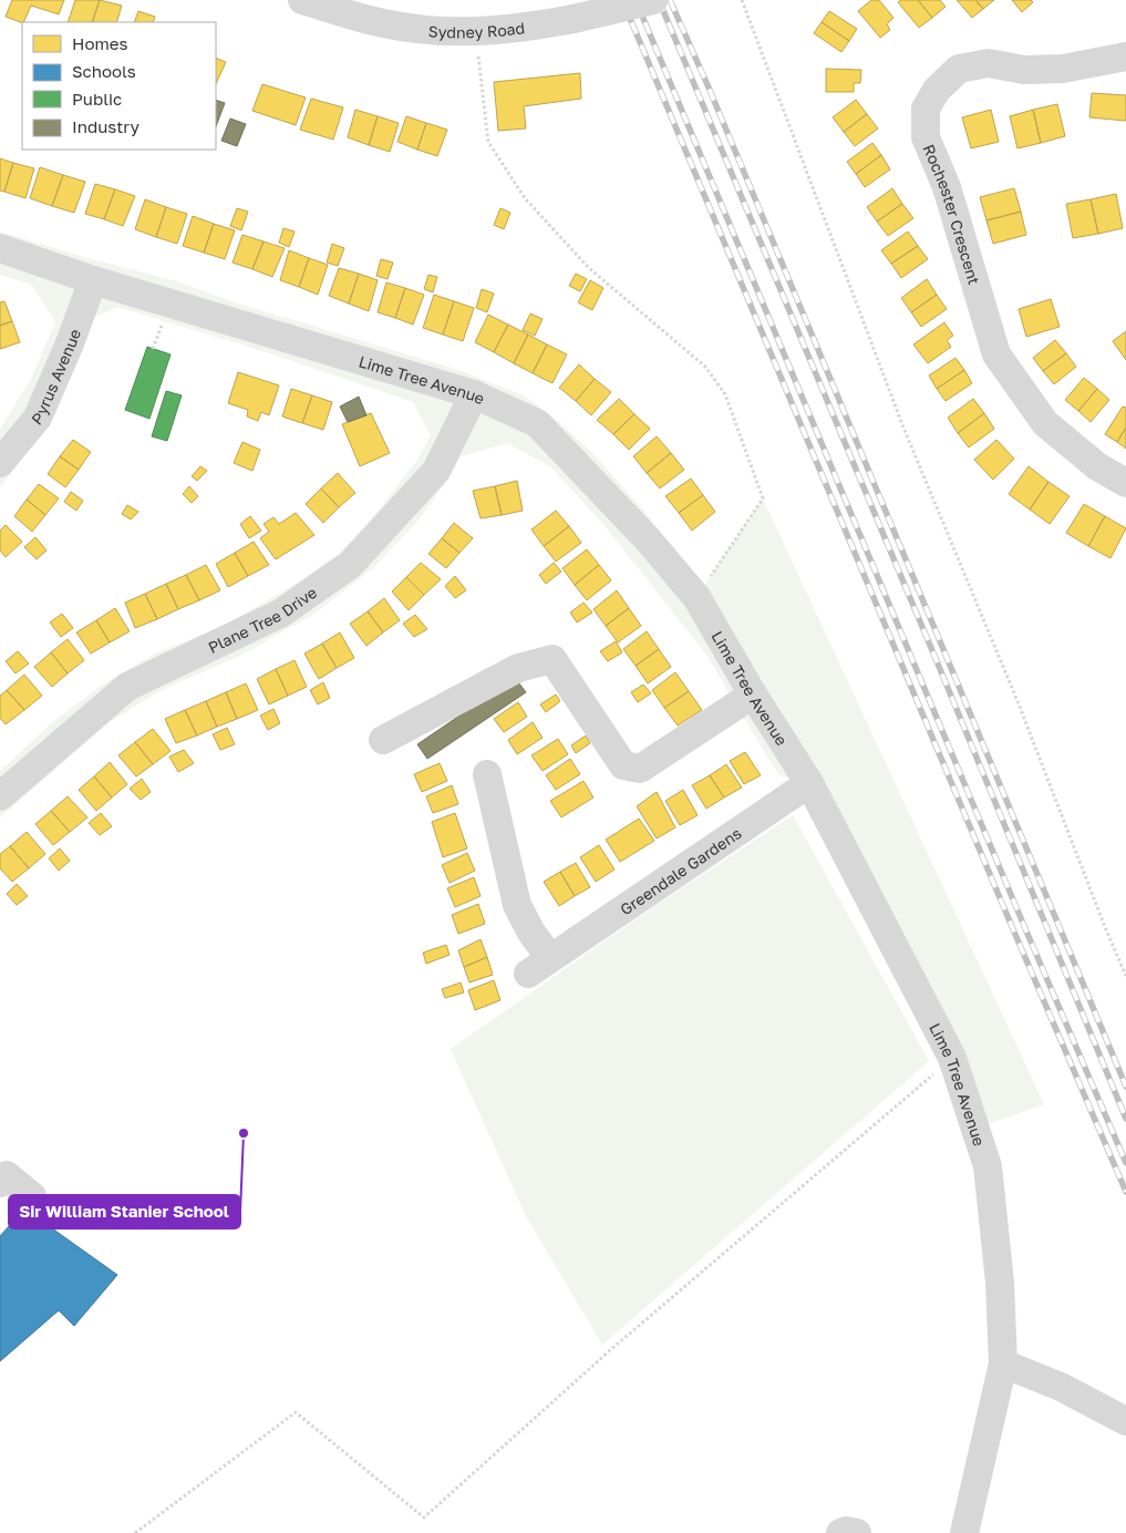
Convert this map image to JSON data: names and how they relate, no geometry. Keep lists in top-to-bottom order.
{
  "streets": {
    "street": [
      "Sydney Road",
      "Rochester Crescent",
      "Pyrus Avenue",
      "Lime Tree Avenue",
      "Plane Tree Drive",
      "Greendale Gardens"
    ]
  },
  "crossings": [
    ["Pyrus Avenue", "Lime Tree Avenue"],
    ["Lime Tree Avenue", "Plane Tree Drive"],
    ["Lime Tree Avenue", "Greendale Gardens"]
  ],
  "places": ["Sir William Stanier School"],
  "legend": [
    "Homes",
    "Schools",
    "Public",
    "Industry"
  ]
}
